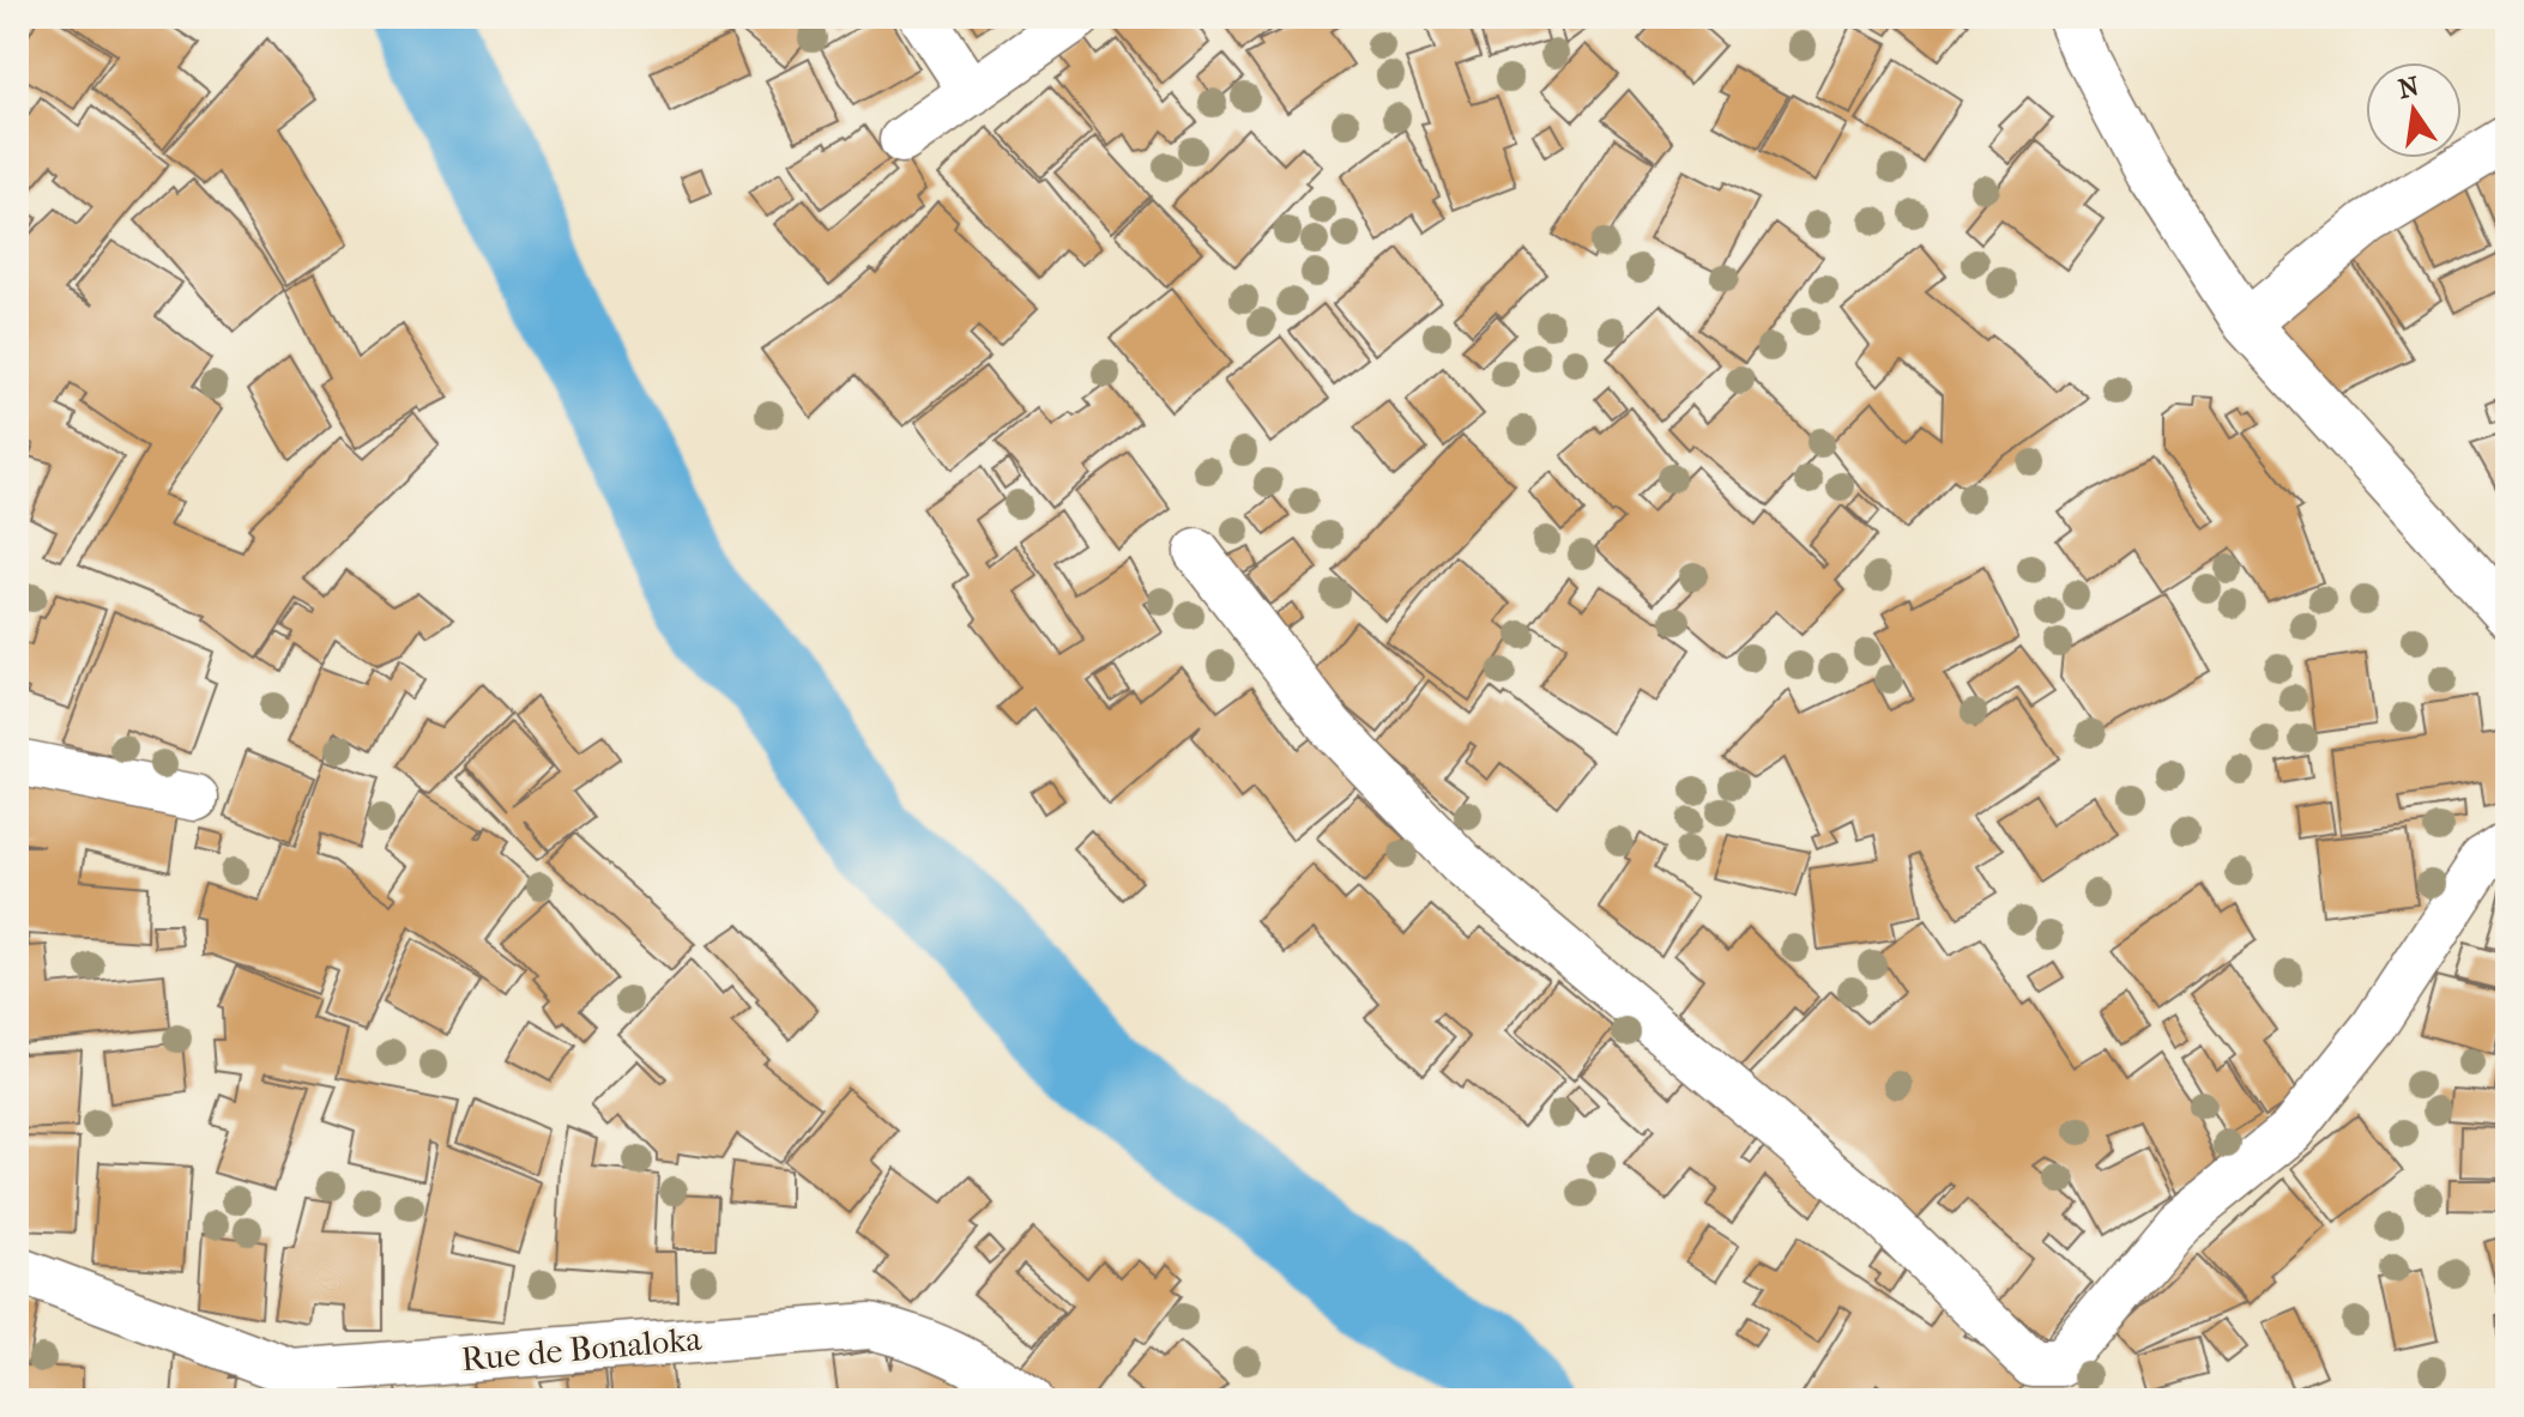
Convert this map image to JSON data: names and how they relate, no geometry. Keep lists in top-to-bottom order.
{
  "streets": {
    "street": ["Rue de Bonaloka"]
  },
  "north": "top"
}
